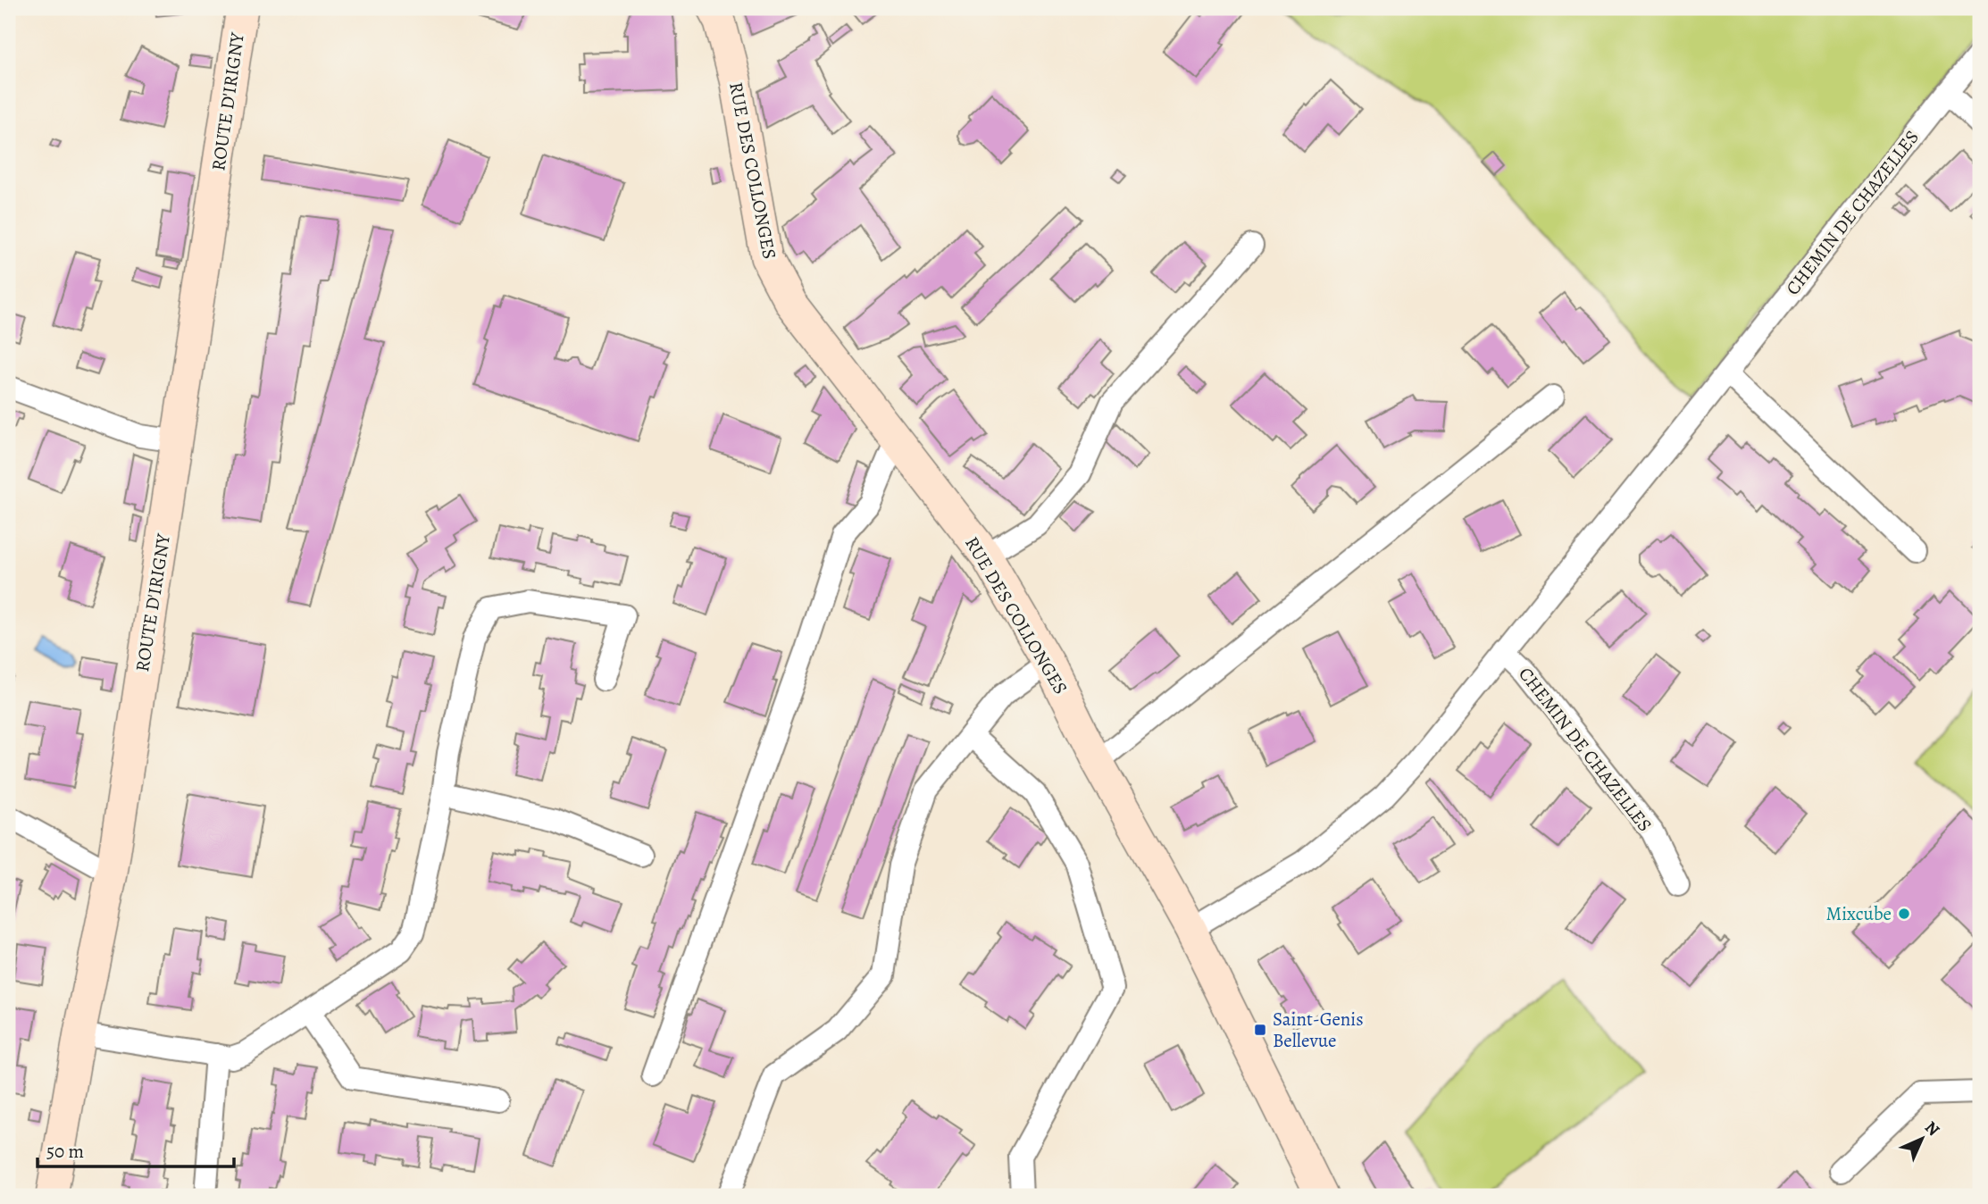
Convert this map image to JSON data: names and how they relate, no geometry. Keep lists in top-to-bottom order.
{
  "streets": {
    "street": ["ROUTE D'IRIGNY", "RUE DES COLLONGES", "CHEMIN DE CHAZELLES"]
  },
  "crossings": [
    ["RUE DES COLLONGES", "CHEMIN DE CHAZELLES"]
  ],
  "places": {
    "other": ["Mixcube"],
    "transit": ["Saint-Genis Bellevue"]
  },
  "scale_bar": "50 m",
  "north": "top right"
}
